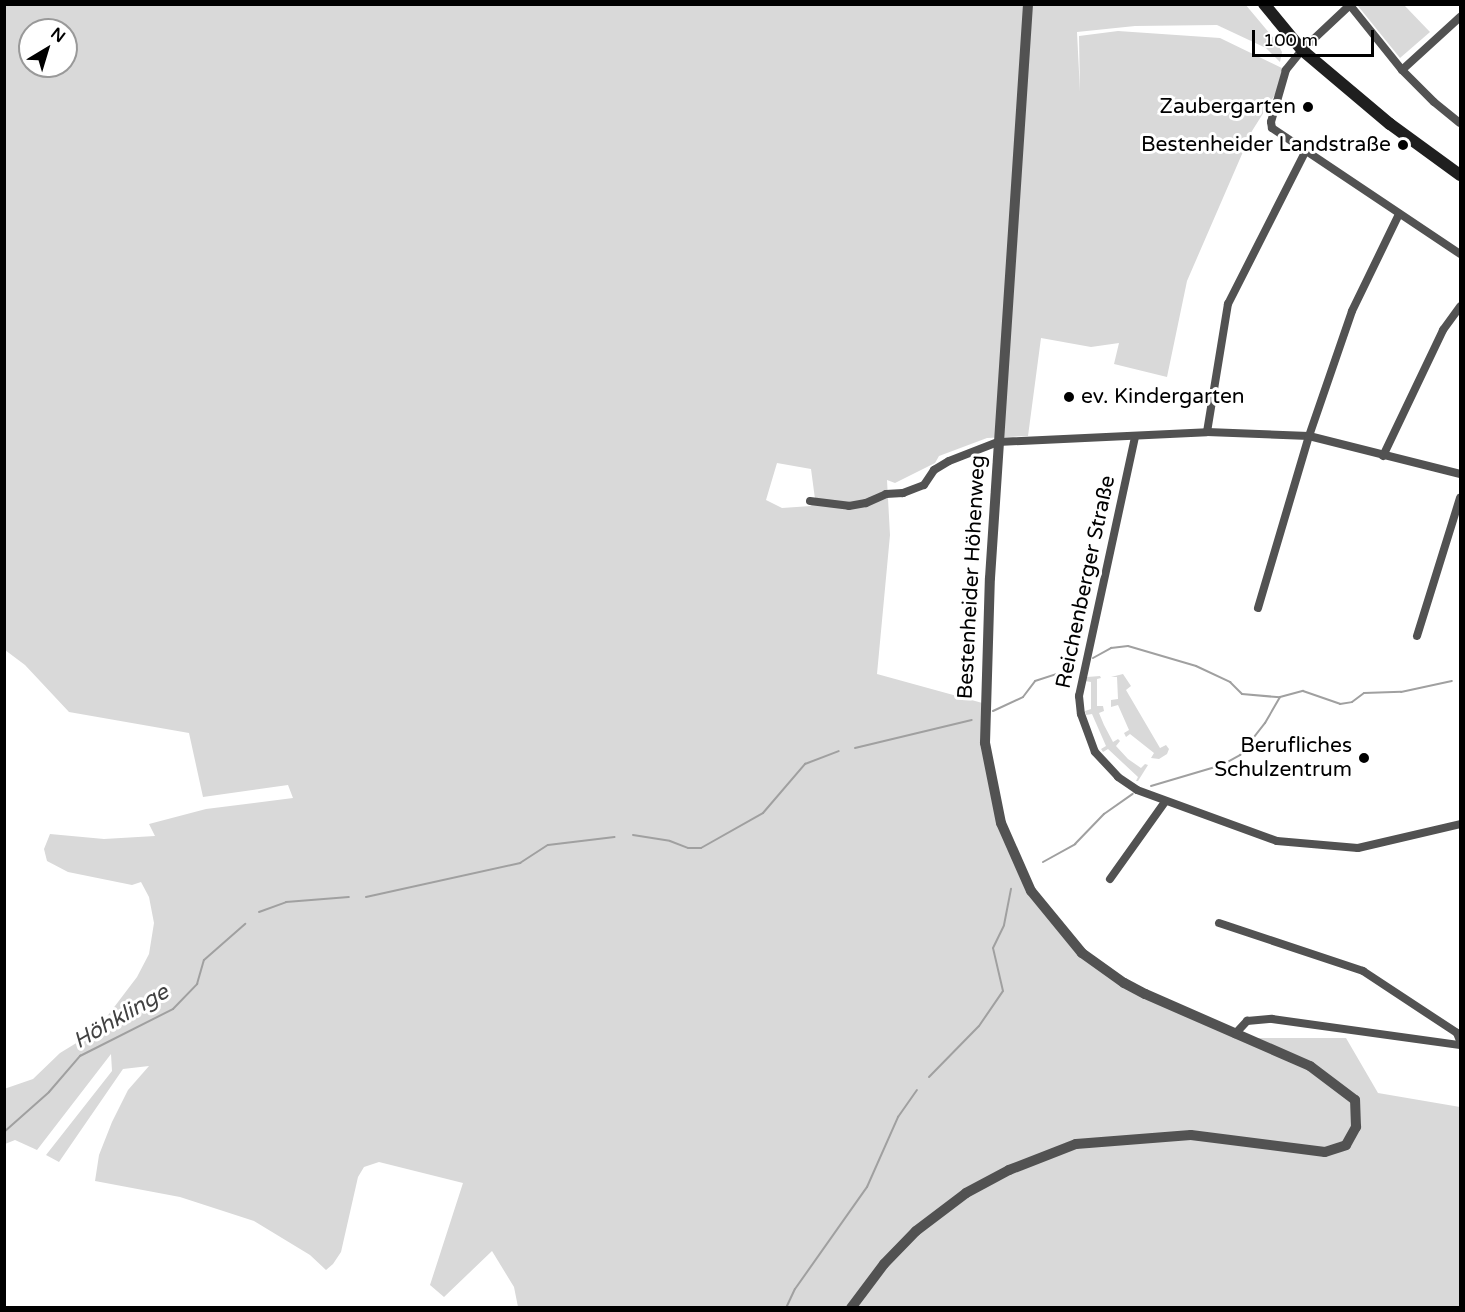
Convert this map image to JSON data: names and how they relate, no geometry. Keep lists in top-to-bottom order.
{
  "streets": {
    "street": ["Bestenheider Höhenweg", "Reichenberger Straße"]
  },
  "water": ["Höhklinge"],
  "places": [
    "Zaubergarten",
    "Bestenheider Landstraße",
    "ev. Kindergarten",
    "Berufliches Schulzentrum"
  ],
  "scale_bar": "100 m",
  "north": "top right"
}
